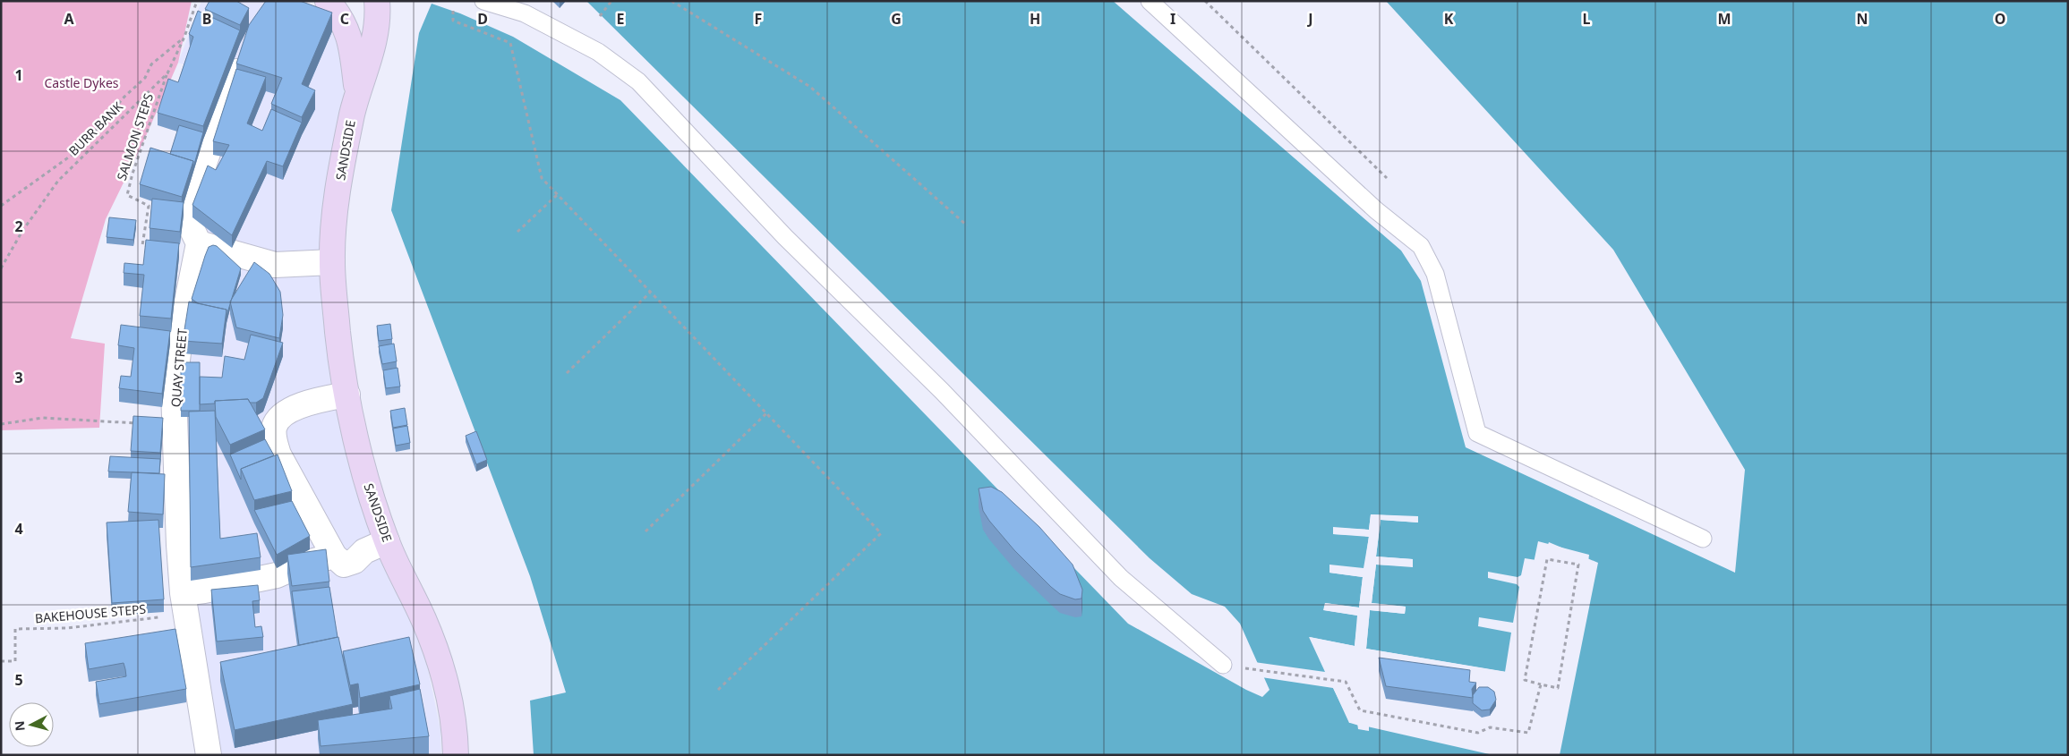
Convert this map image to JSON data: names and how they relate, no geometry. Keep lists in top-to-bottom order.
{
  "streets": {
    "street": ["SANDSIDE", "QUAY STREET"],
    "path": ["BURR BANK", "SALMON STEPS", "BAKEHOUSE STEPS"]
  },
  "crossings": [
    ["BURR BANK", "SALMON STEPS"],
    ["QUAY STREET", "BAKEHOUSE STEPS"]
  ],
  "parks": ["Castle Dykes"],
  "north": "left",
  "grid": {
    "columns": [
      "A",
      "B",
      "C",
      "D",
      "E",
      "F",
      "G",
      "H",
      "I",
      "J",
      "K",
      "L",
      "M",
      "N",
      "O"
    ],
    "rows": [
      "1",
      "2",
      "3",
      "4",
      "5"
    ]
  }
}
